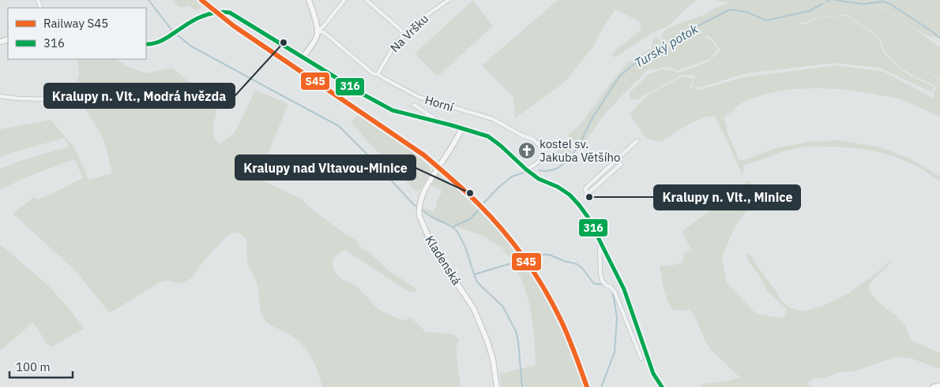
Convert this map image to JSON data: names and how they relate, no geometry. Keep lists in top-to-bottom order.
{
  "streets": {
    "main road": ["Kladenská"],
    "street": ["Na Vršku", "Horní"]
  },
  "crossings": [
    ["Na Vršku", "Horní"]
  ],
  "water": ["Turský potok"],
  "places": {
    "other": ["Kralupy n. Vlt., Modrá hvězda", "Kralupy nad Vltavou-Minice", "Kralupy n. Vlt., Minice"],
    "church": ["kostel sv. Jakuba Většího"]
  },
  "lines": ["rail line S45", "transit line 316"],
  "legend": ["Railway S45", "316"],
  "scale_bar": "100 m"
}
